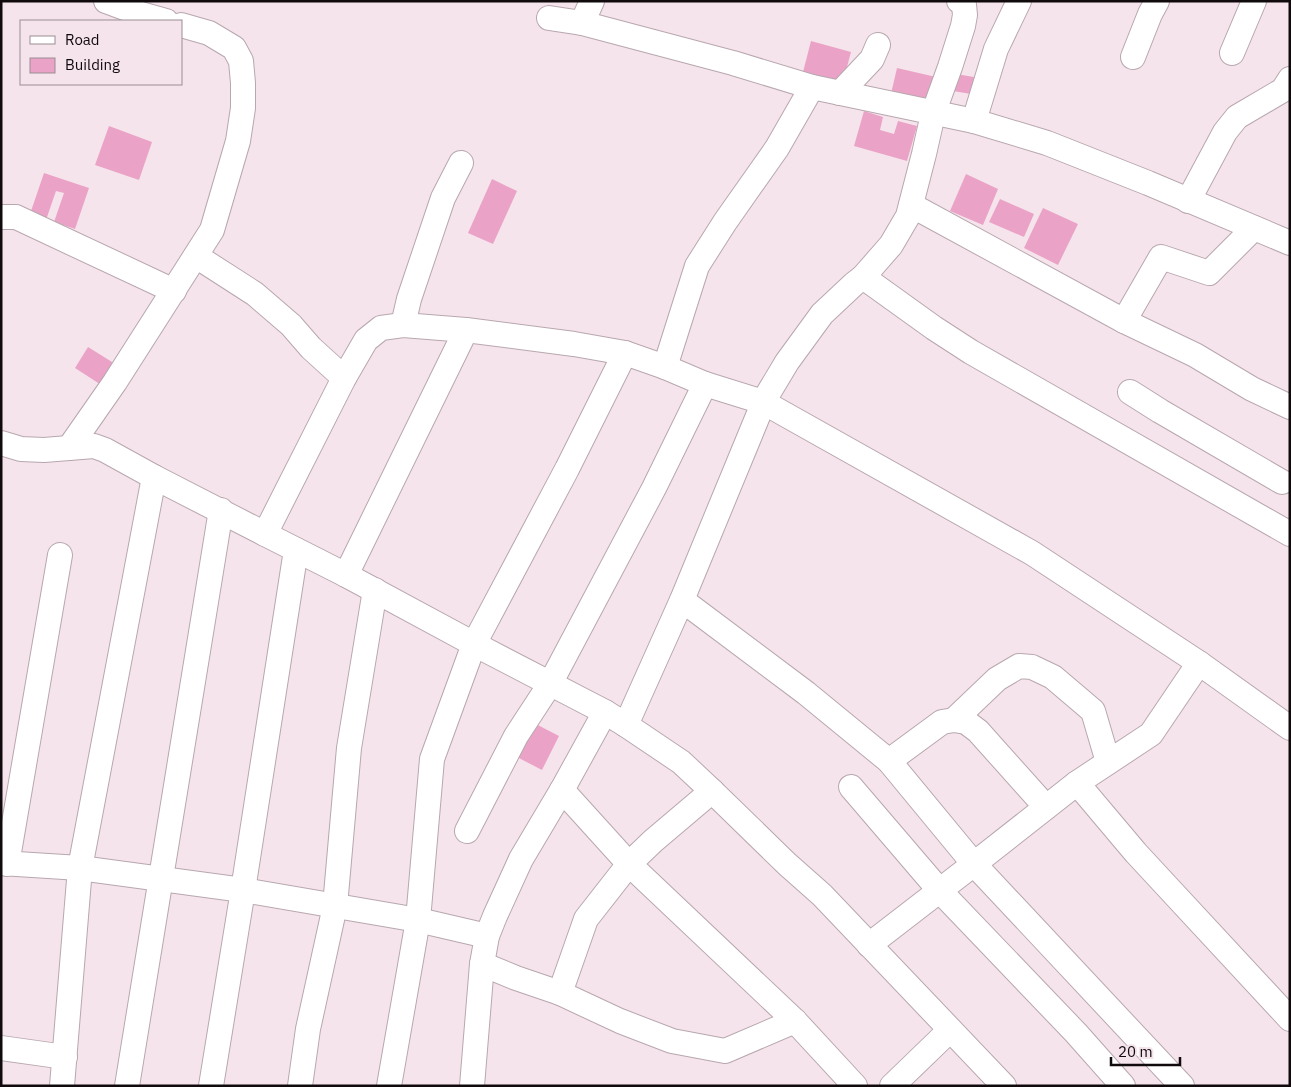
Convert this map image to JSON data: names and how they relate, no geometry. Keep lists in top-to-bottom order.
{
  "legend": ["Road", "Building"],
  "scale_bar": "20 m"
}
